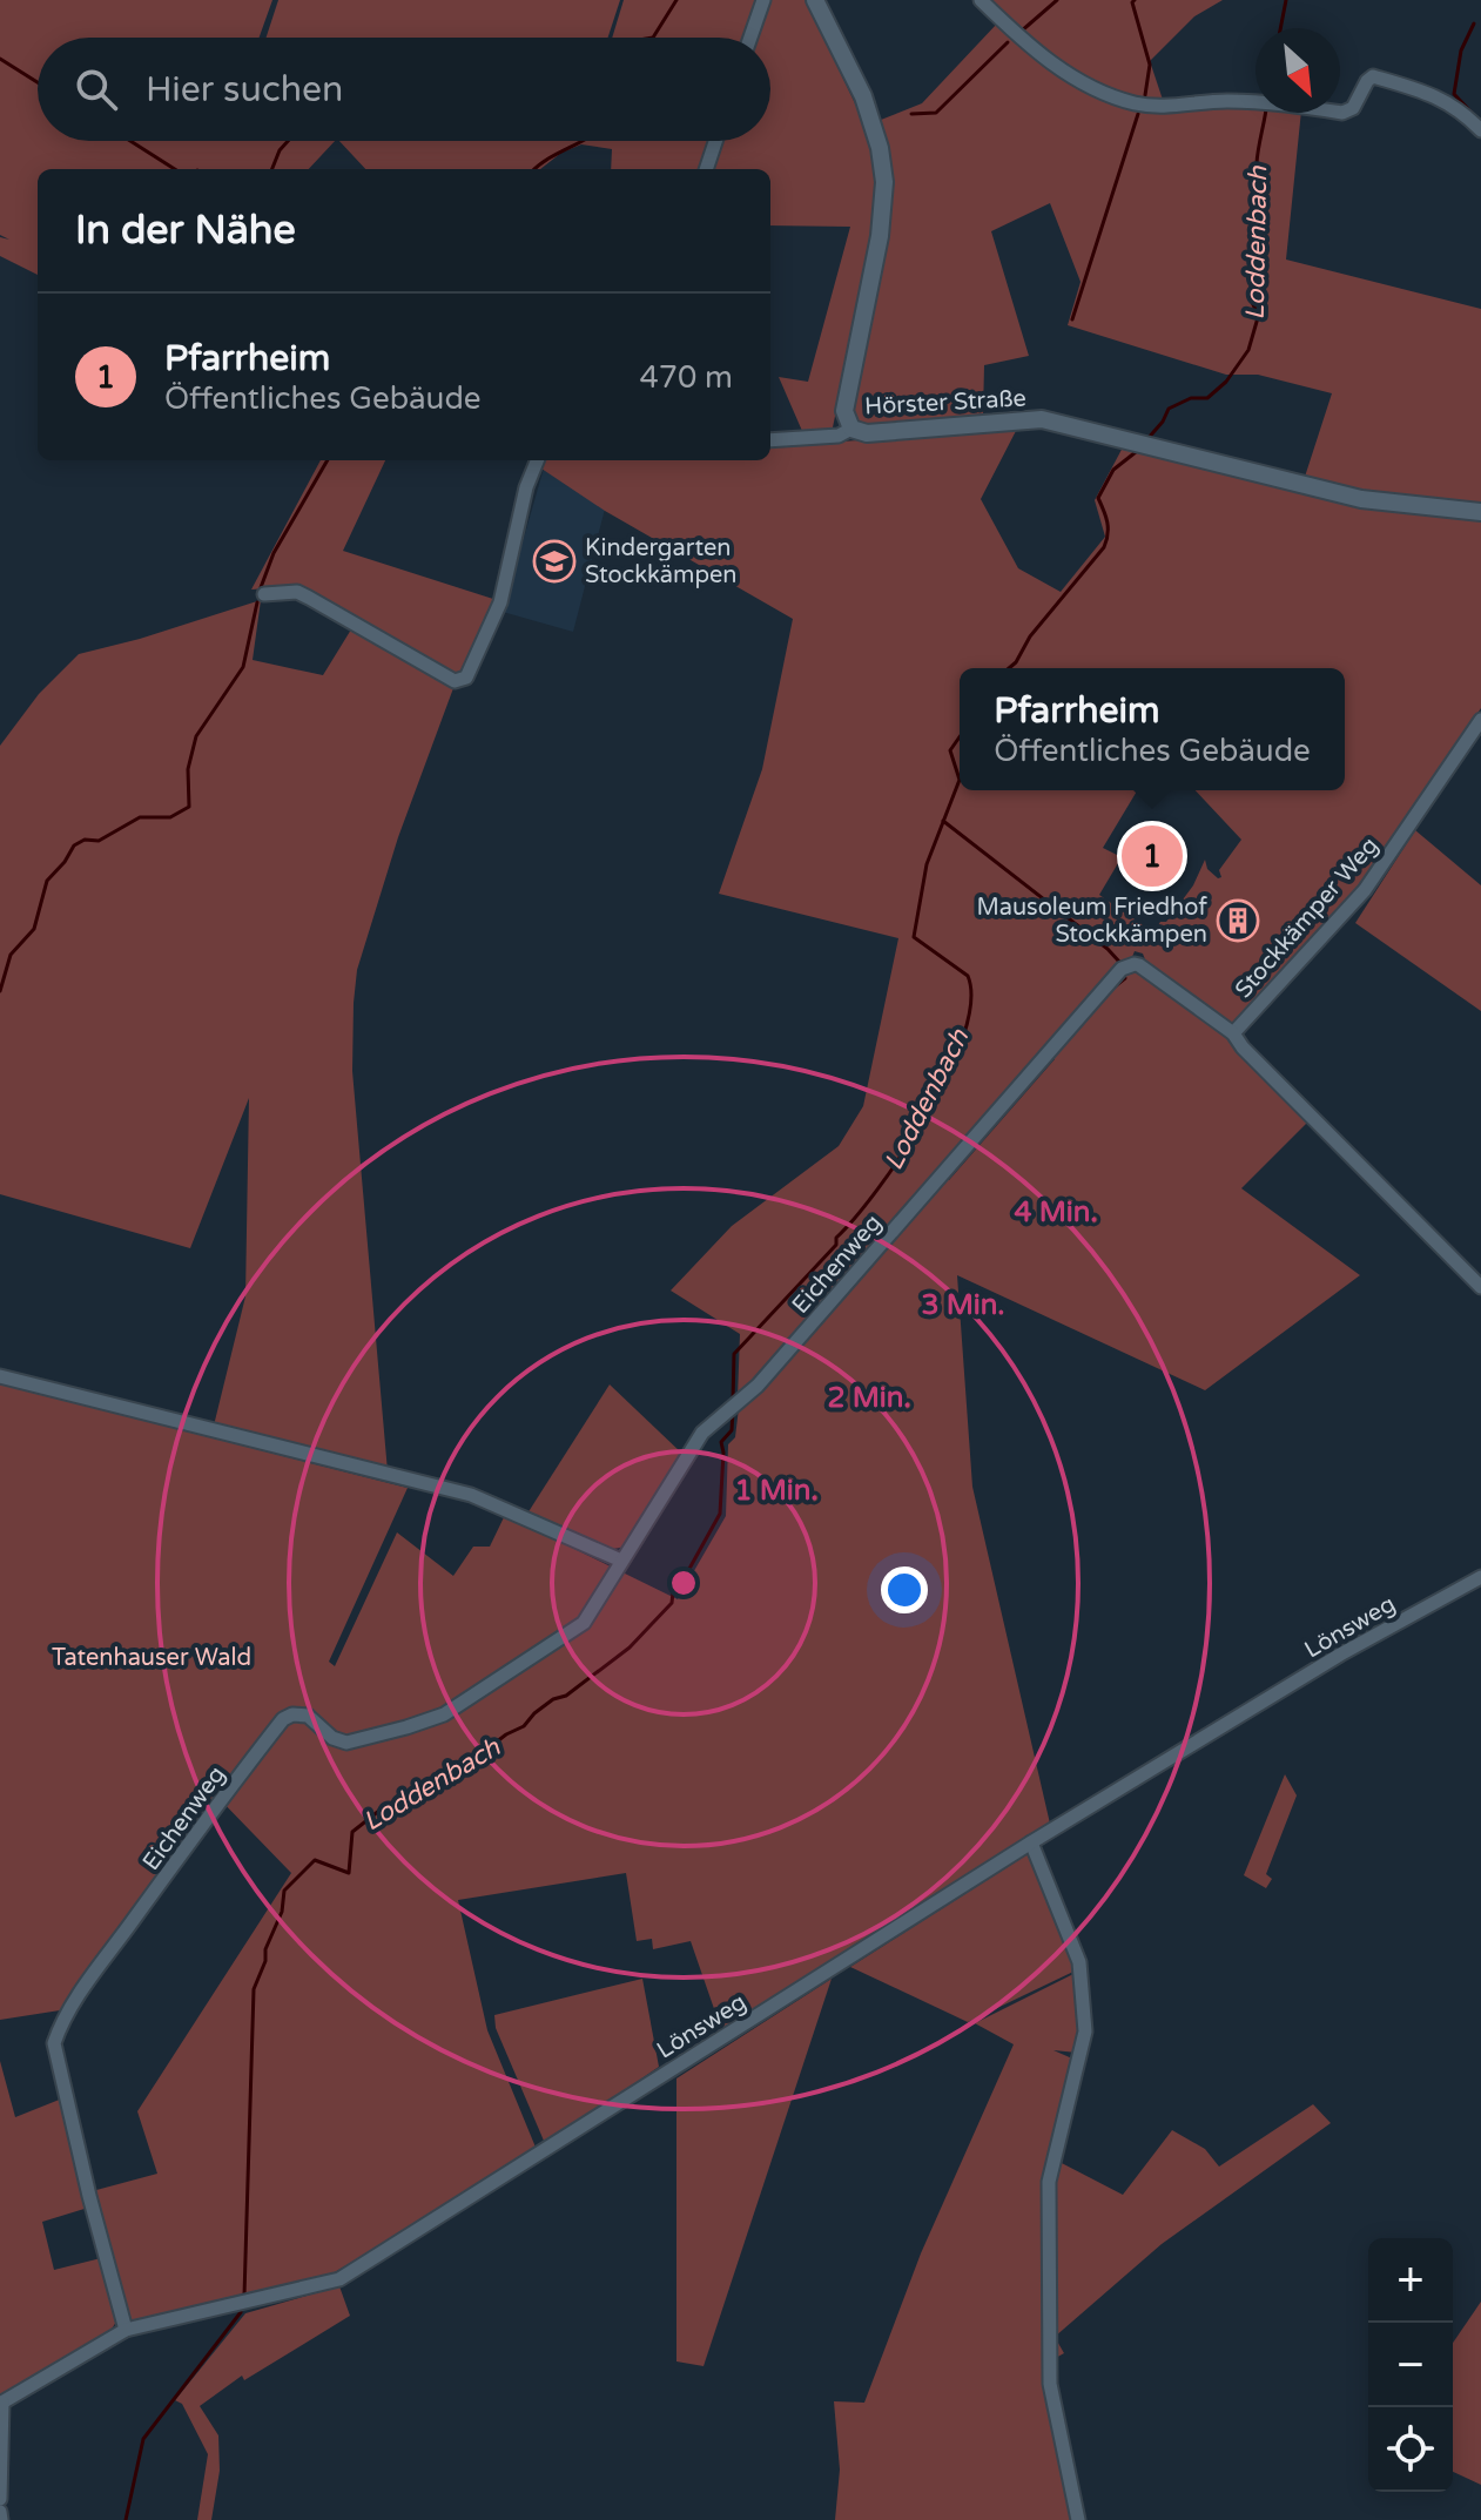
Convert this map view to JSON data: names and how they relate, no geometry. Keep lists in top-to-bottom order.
{
  "streets": {
    "street": [
      "Hörster Straße",
      "Stockkämper Weg",
      "Eichenweg",
      "Lönsweg"
    ]
  },
  "crossings": [
    ["Stockkämper Weg", "Eichenweg"],
    ["Eichenweg", "Lönsweg"]
  ],
  "water": ["Loddenbach"],
  "parks": ["Tatenhauser Wald"],
  "places": {
    "school or university": ["Kindergarten Stockkämpen"],
    "building": ["Mausoleum Friedhof Stockkämpen"]
  },
  "north": "bottom right",
  "page": {
    "search": "Hier suchen",
    "heading": "In der Nähe",
    "list": [
      {
        "mark": "1",
        "name": "Pfarrheim",
        "note": "Öffentliches Gebäude",
        "value": "470 m"
      }
    ],
    "popup": ["Pfarrheim", "Öffentliches Gebäude"],
    "pins": "1",
    "map_buttons": ["+", "−"]
  },
  "rings": [
    "4 Min.",
    "3 Min.",
    "2 Min.",
    "1 Min."
  ]
}
